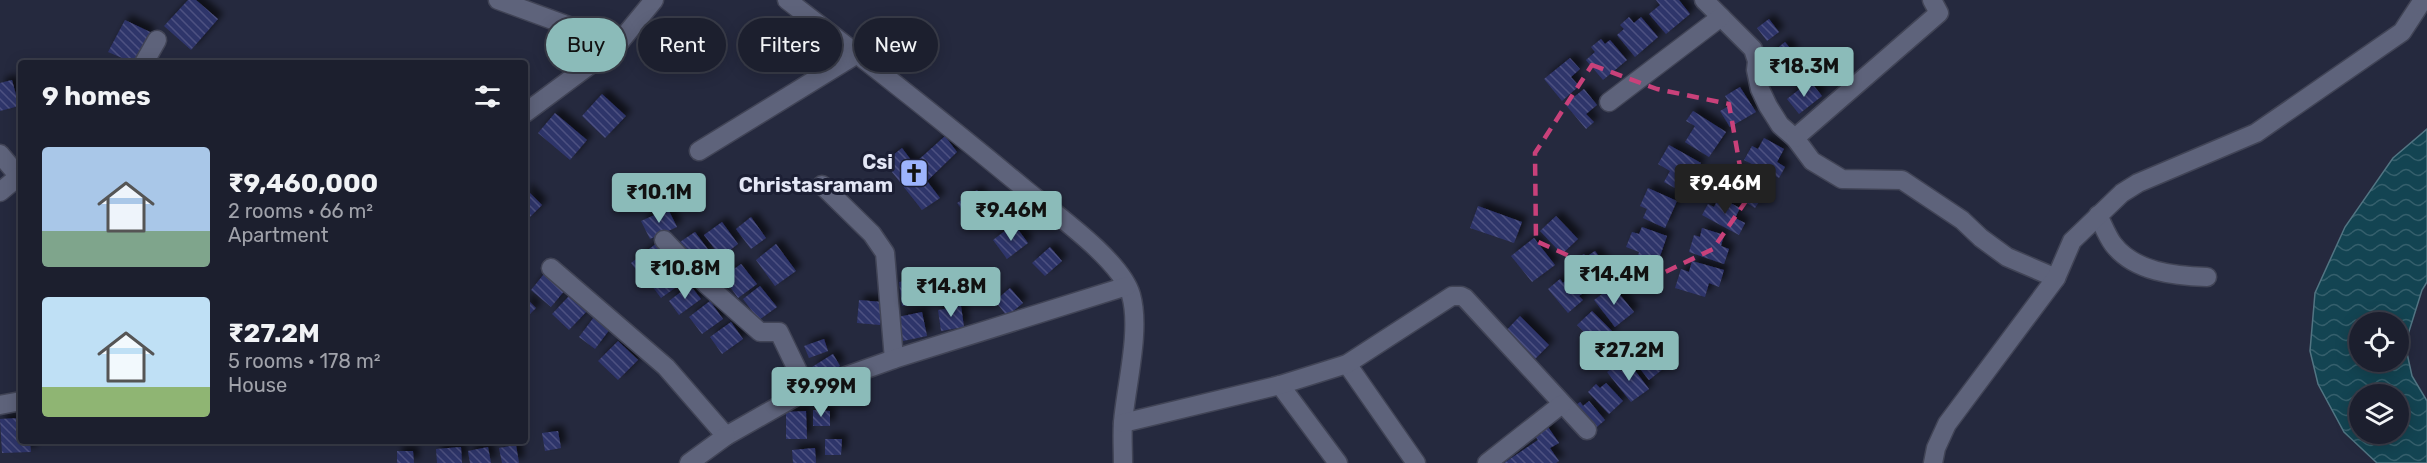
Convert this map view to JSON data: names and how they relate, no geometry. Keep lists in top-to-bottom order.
{
  "places": {
    "church": ["Csi Christasramam"]
  },
  "page": {
    "chip": [
      "Buy",
      "Rent",
      "Filters",
      "New"
    ],
    "price": [
      "₹18.3M",
      "₹9.46M",
      "₹10.1M",
      "₹9.46M",
      "₹10.8M",
      "₹14.4M",
      "₹14.8M",
      "₹27.2M",
      "₹9.99M"
    ],
    "heading": "9 homes",
    "list": [
      {
        "name": "₹9,460,000",
        "note": "2 rooms · 66 m² · Apartment"
      },
      {
        "name": "₹27.2M",
        "note": "5 rooms · 178 m² · House"
      }
    ]
  }
}
